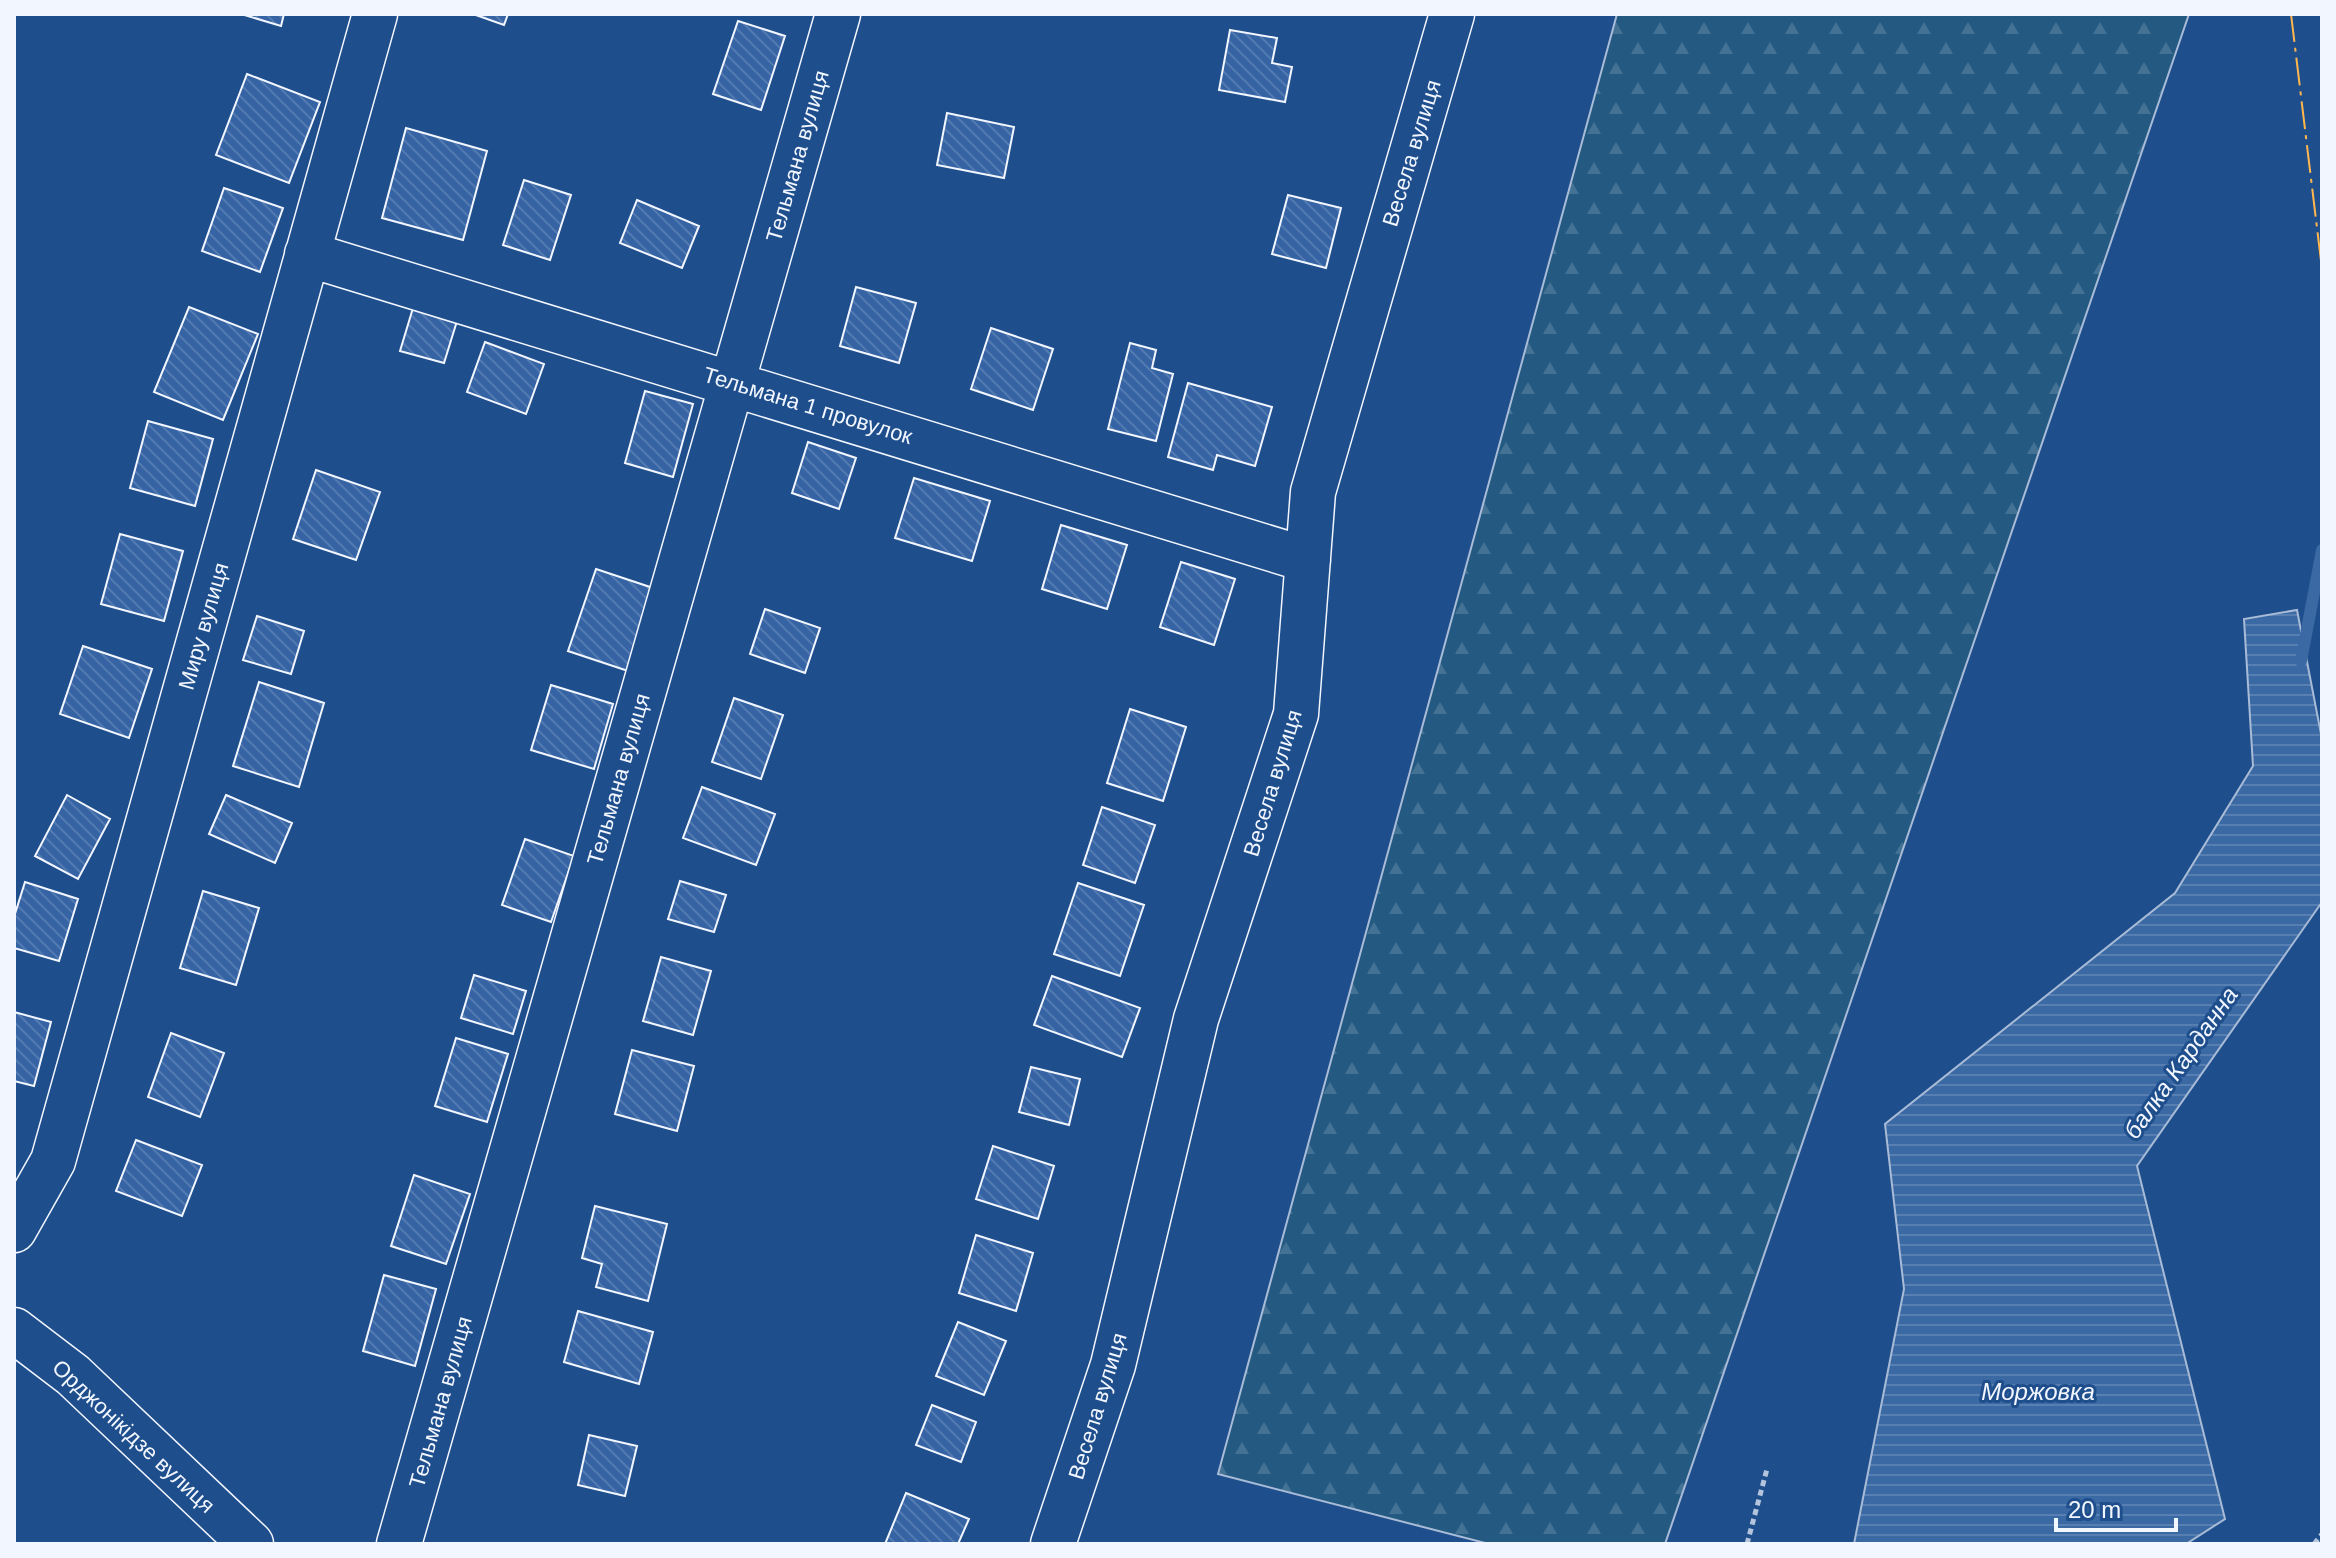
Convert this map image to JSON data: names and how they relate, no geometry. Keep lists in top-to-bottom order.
{
  "streets": {
    "street": [
      "Весела вулиця",
      "Тельмана вулиця",
      "Тельмана 1 провулок",
      "Миру вулиця",
      "Орджонікідзе вулиця"
    ]
  },
  "crossings": [
    ["Весела вулиця", "Тельмана 1 провулок"],
    ["Тельмана вулиця", "Тельмана 1 провулок"],
    ["Тельмана 1 провулок", "Миру вулиця"]
  ],
  "water": ["балка Карданна", "Моржовка"],
  "scale_bar": "20 m"
}
